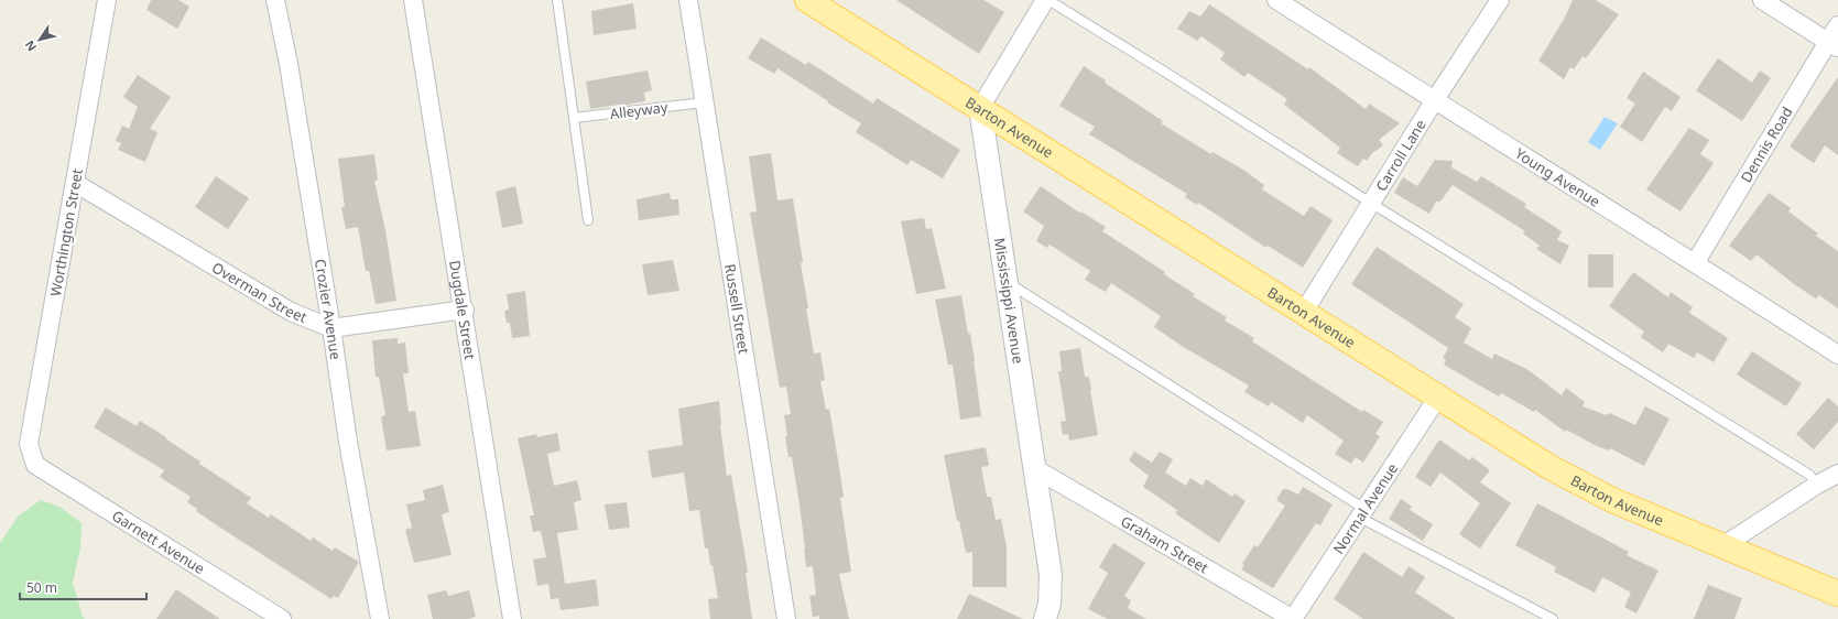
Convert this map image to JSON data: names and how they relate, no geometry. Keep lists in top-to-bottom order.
{
  "streets": {
    "main road": ["Barton Avenue"],
    "street": [
      "Dennis Road",
      "Carroll Lane",
      "Young Avenue",
      "Worthington Street",
      "Overman Street",
      "Mississippi Avenue",
      "Crozier Avenue",
      "Dugdale Street",
      "Russell Street",
      "Normal Avenue",
      "Garnett Avenue",
      "Graham Street"
    ],
    "lane": ["Alleyway"]
  },
  "crossings": [
    ["Alleyway", "Russell Street"],
    ["Barton Avenue", "Carroll Lane"],
    ["Barton Avenue", "Mississippi Avenue"],
    ["Barton Avenue", "Normal Avenue"],
    ["Dennis Road", "Young Avenue"],
    ["Carroll Lane", "Young Avenue"],
    ["Worthington Street", "Overman Street"],
    ["Worthington Street", "Garnett Avenue"],
    ["Overman Street", "Crozier Avenue"],
    ["Mississippi Avenue", "Graham Street"],
    ["Normal Avenue", "Graham Street"]
  ],
  "scale_bar": "50 m",
  "north": "bottom left"
}
